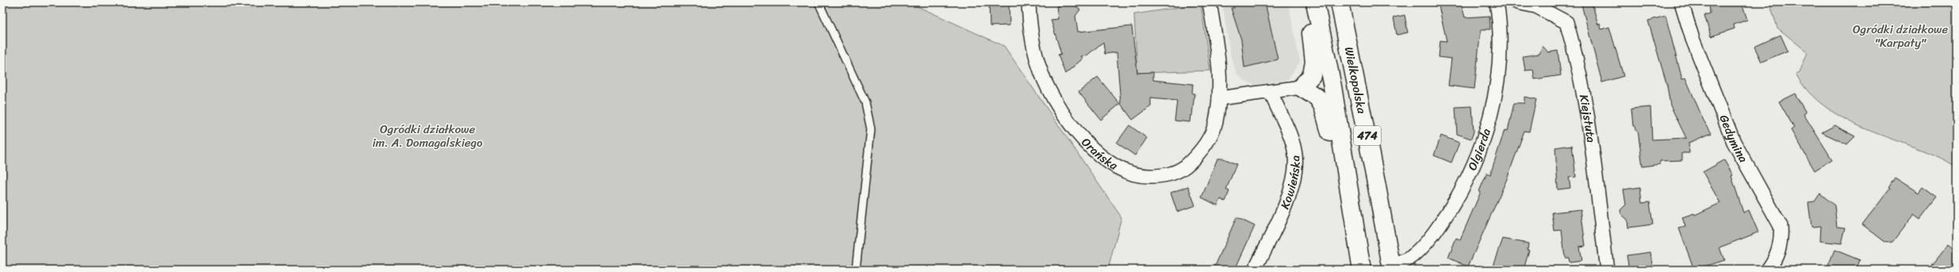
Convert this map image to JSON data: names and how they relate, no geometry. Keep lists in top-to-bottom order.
{
  "streets": {
    "main road": ["Wielkopolska", "474"],
    "street": [
      "Kiejstuta",
      "Gedymina",
      "Olgierda",
      "Orańska",
      "Kowieńska"
    ]
  },
  "crossings": [
    ["Wielkopolska", "Olgierda"],
    ["Kiejstuta", "Olgierda"]
  ],
  "parks": ["Ogródki działkowe \"Karpaty\"", "Ogródki działkowe im. A. Domagalskiego"]
}
